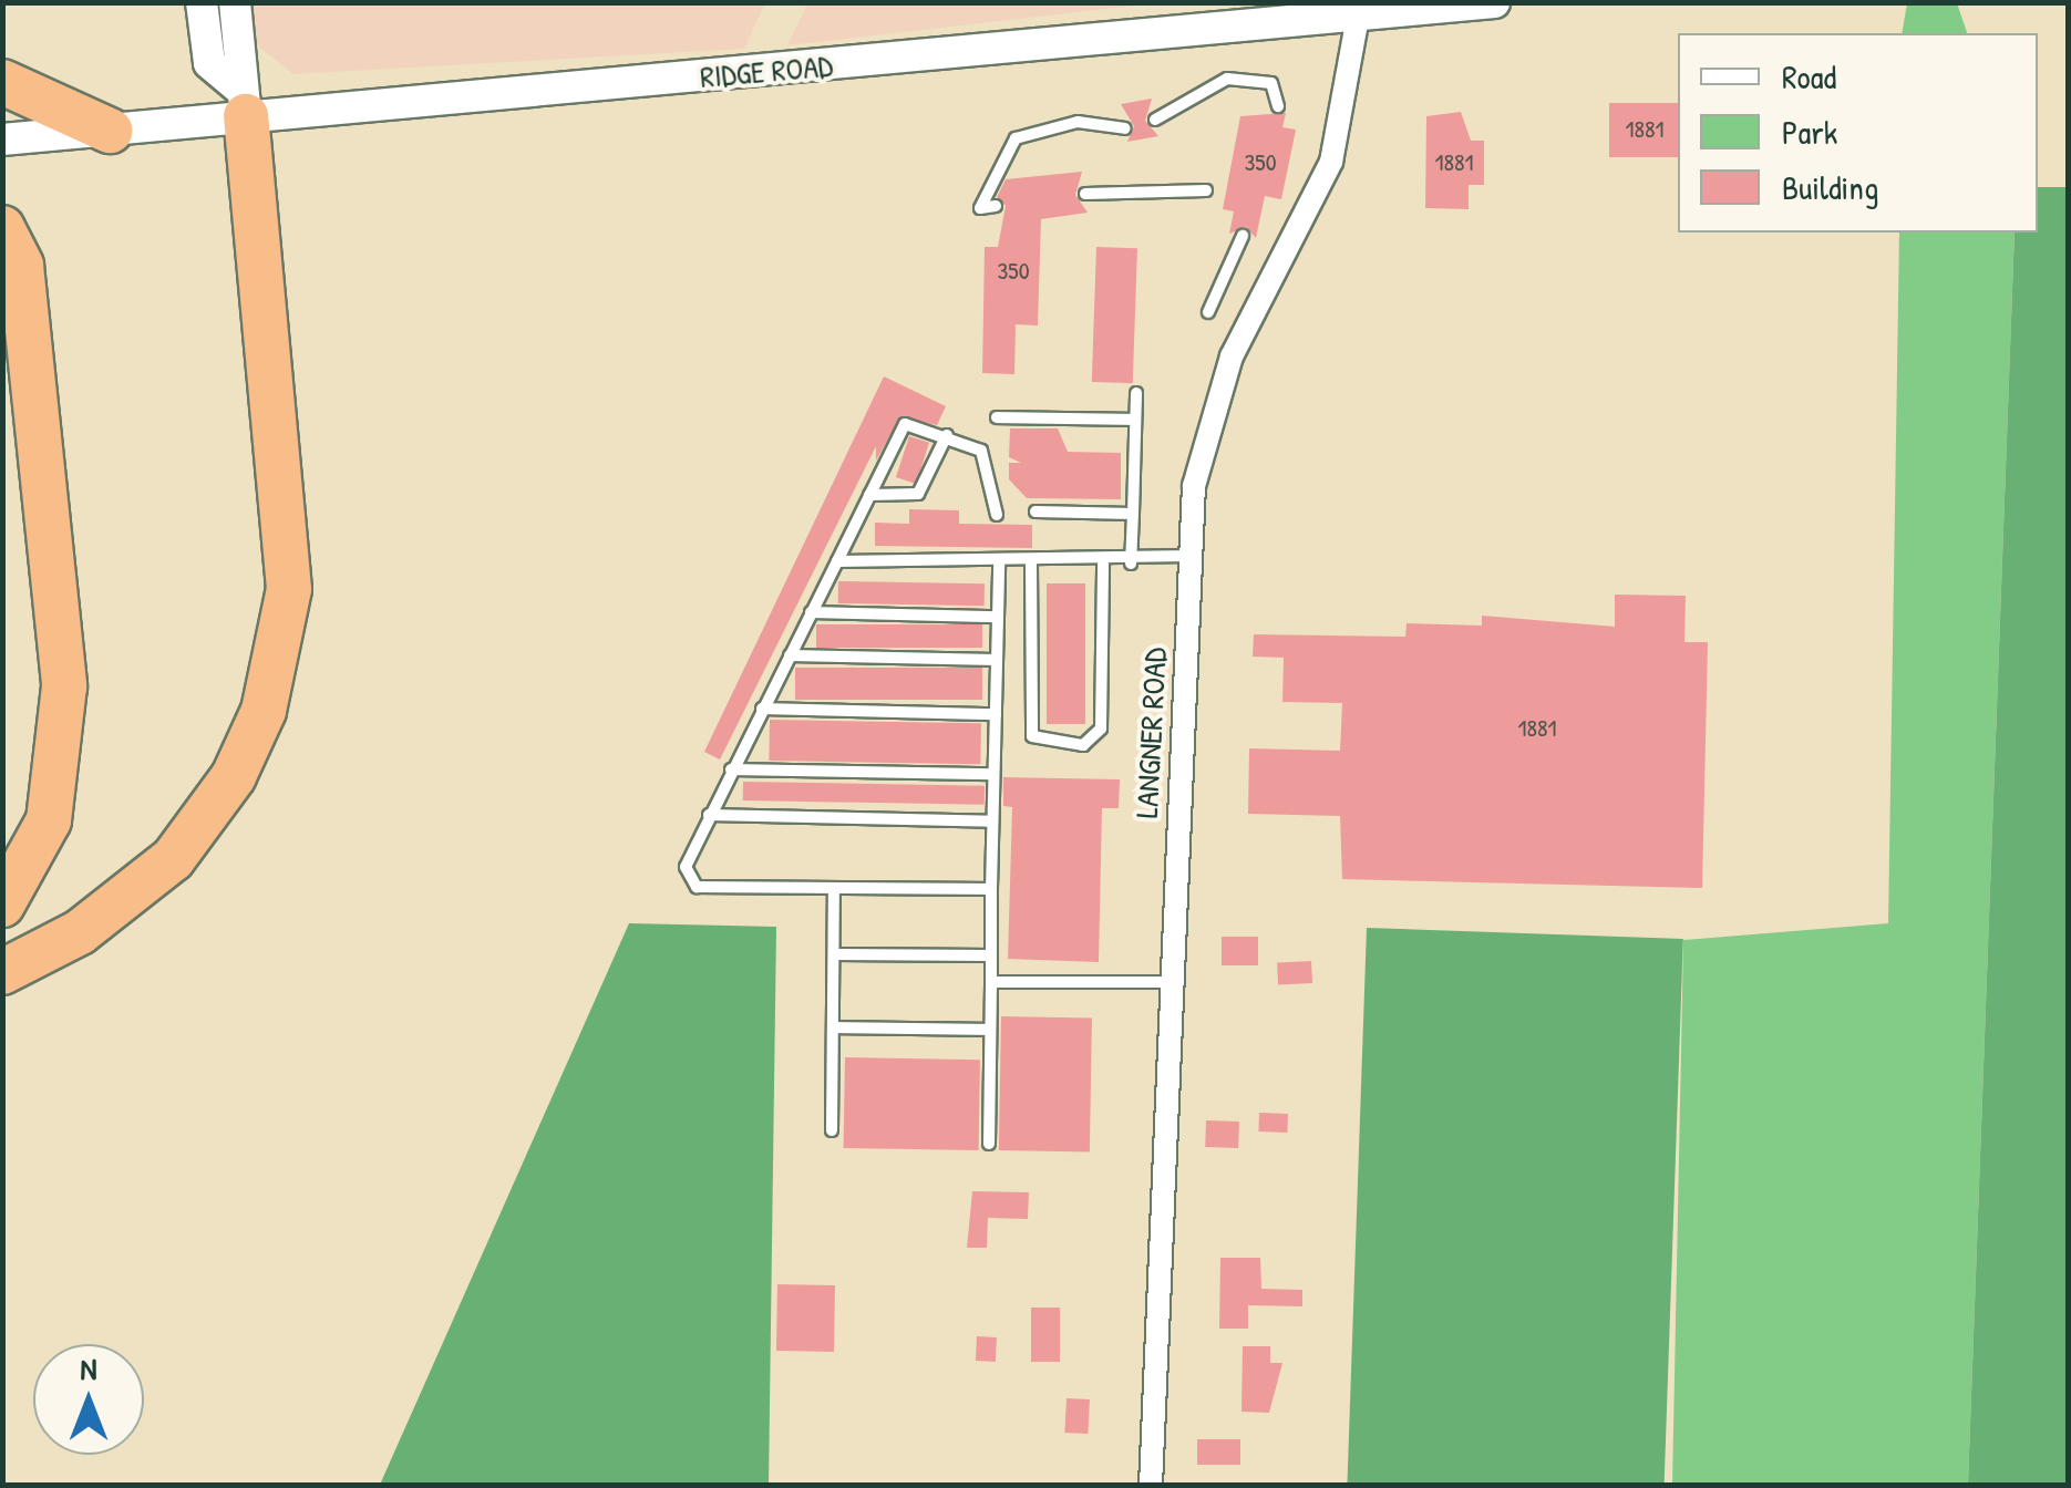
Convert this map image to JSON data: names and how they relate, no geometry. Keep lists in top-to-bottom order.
{
  "streets": {
    "street": ["RIDGE ROAD", "LANGNER ROAD"]
  },
  "crossings": [
    ["RIDGE ROAD", "LANGNER ROAD"]
  ],
  "house_numbers": [
    "1881",
    "350",
    "1881",
    "350",
    "1881"
  ],
  "legend": ["Road", "Park", "Building"],
  "north": "top"
}
